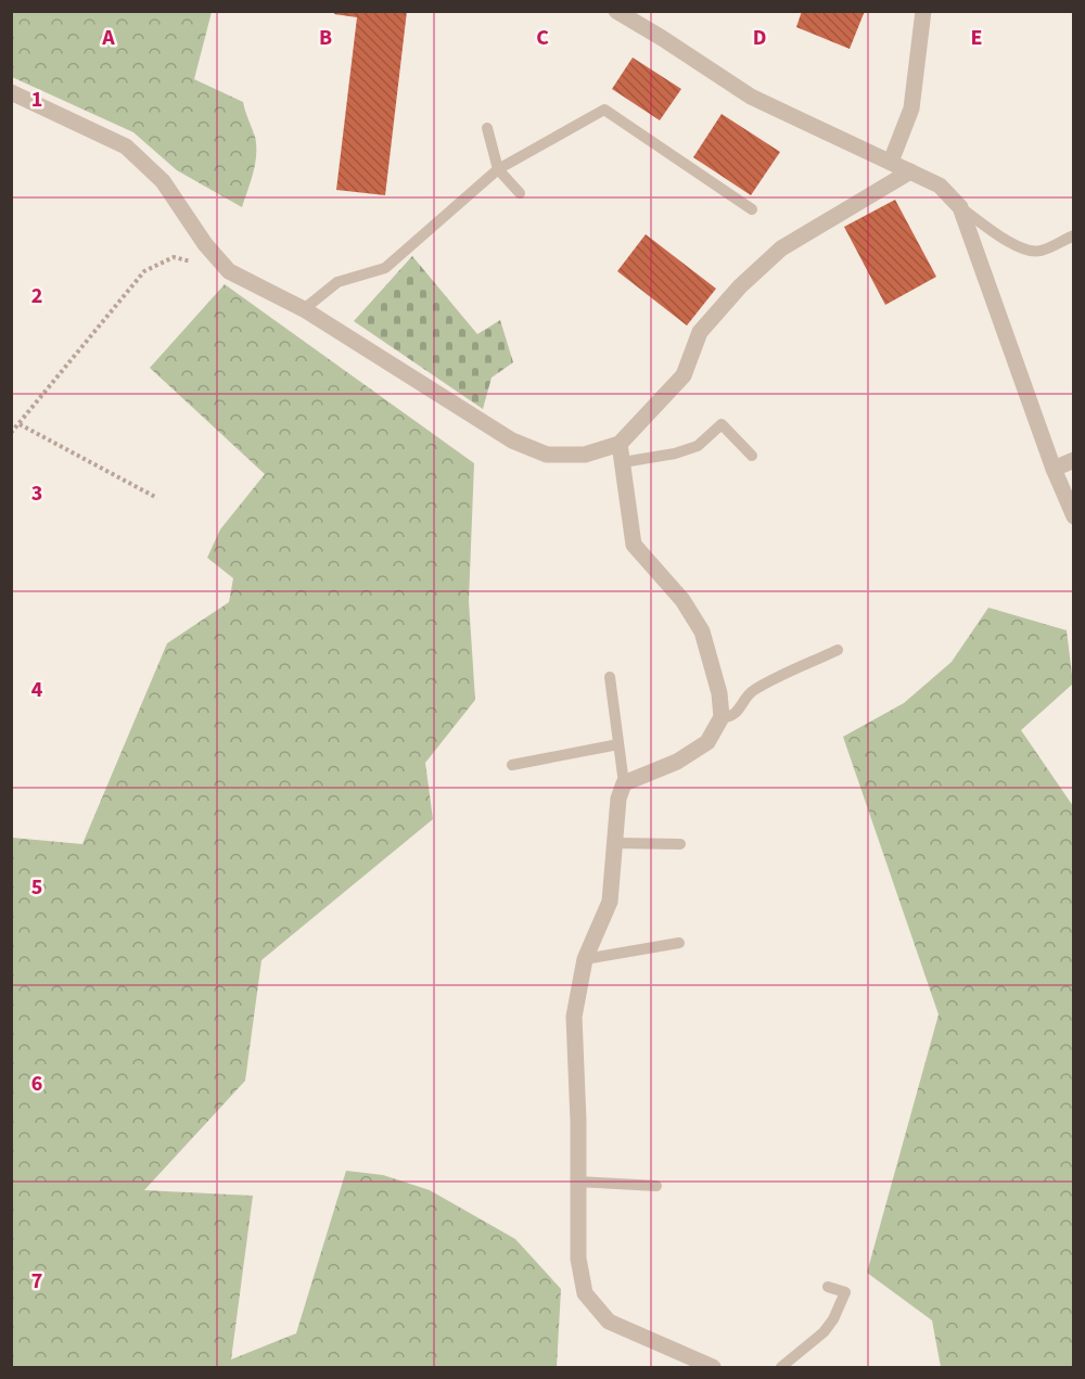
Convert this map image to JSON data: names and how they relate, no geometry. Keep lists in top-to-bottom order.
{
  "grid": {
    "columns": [
      "A",
      "B",
      "C",
      "D",
      "E"
    ],
    "rows": [
      "1",
      "2",
      "3",
      "4",
      "5",
      "6",
      "7"
    ]
  }
}
